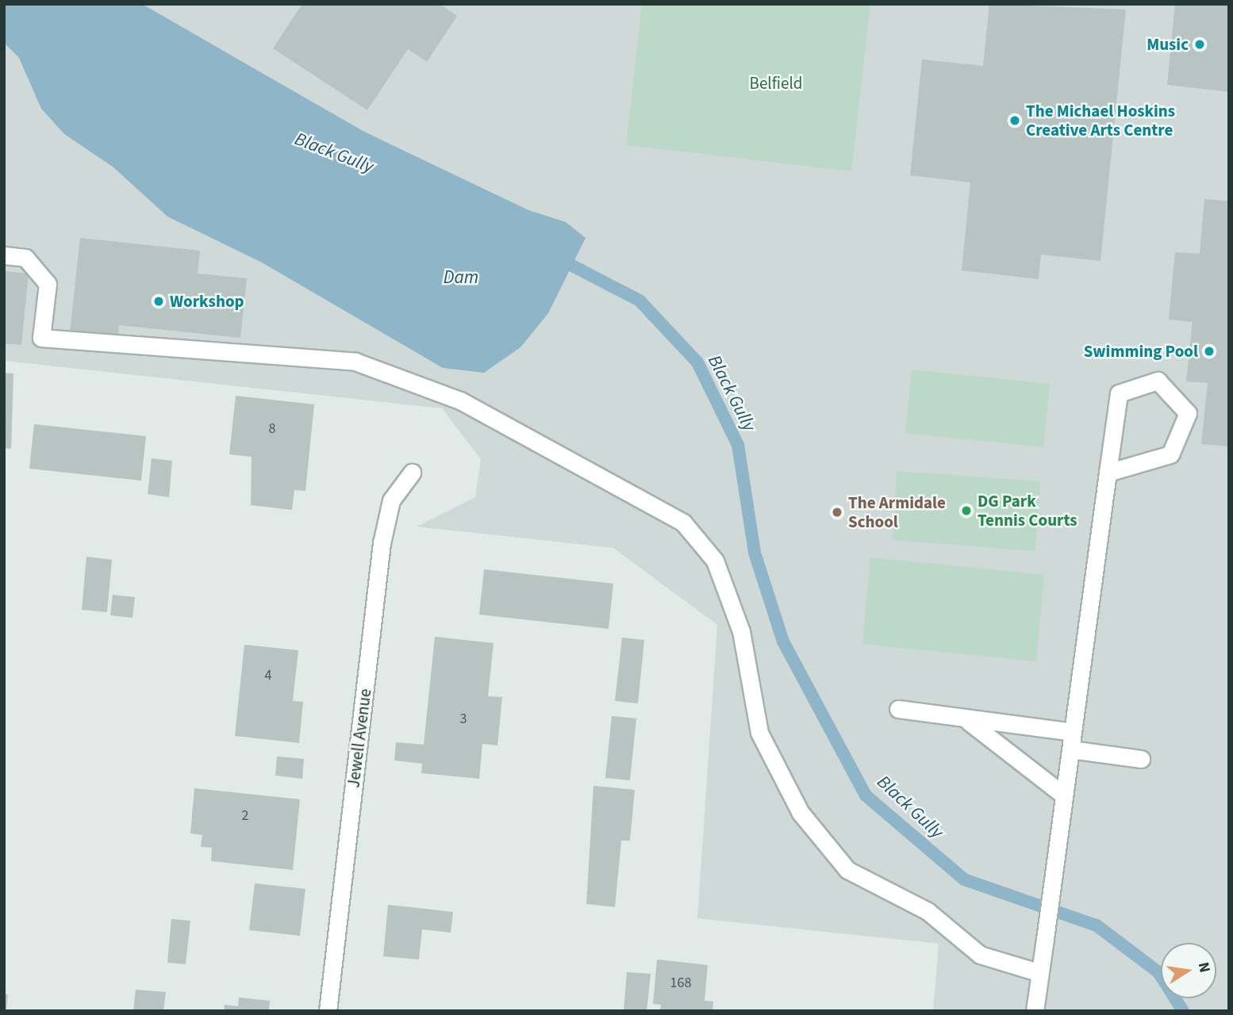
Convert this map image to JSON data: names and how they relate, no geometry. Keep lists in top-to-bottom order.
{
  "streets": {
    "street": ["Jewell Avenue"]
  },
  "water": ["Black Gully", "Dam"],
  "parks": ["Belfield"],
  "places": [
    "Music",
    "The Michael Hoskins Creative Arts Centre",
    "Workshop",
    "Swimming Pool",
    "DG Park Tennis Courts",
    "The Armidale School"
  ],
  "house_numbers": [
    "8",
    "4",
    "3",
    "2",
    "168"
  ],
  "north": "right"
}
